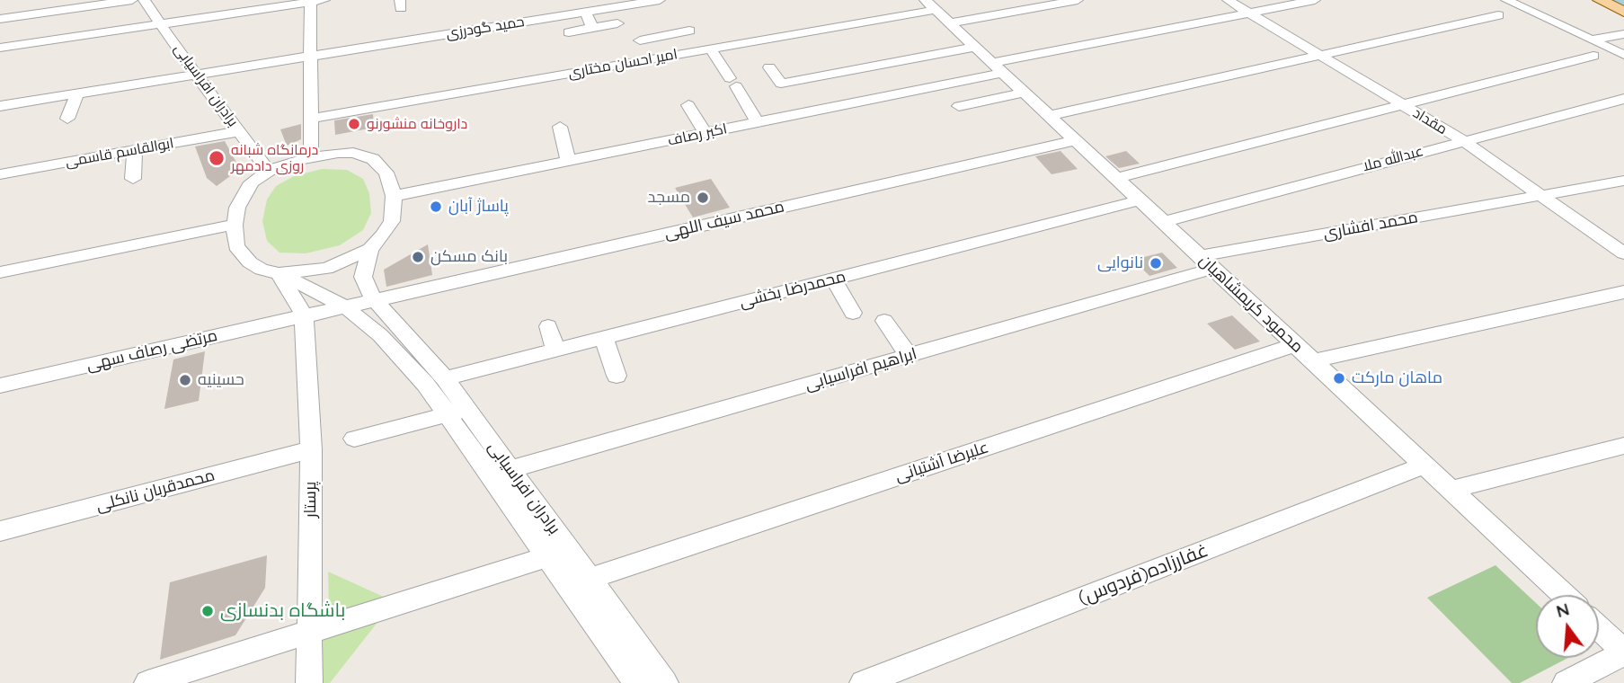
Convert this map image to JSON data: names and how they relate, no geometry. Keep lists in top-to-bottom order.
{
  "streets": {
    "street": [
      "حمید گودرزی",
      "امیر احسان مختاری",
      "برادران افراسیابی",
      "مقداد",
      "اکبر رصاف",
      "ابوالقاسم قاسمی",
      "عبدالله ملا",
      "محمد سیف اللهی",
      "محمد افشاری",
      "محمدرضا بخشی",
      "محمود کریمشاهیان",
      "مرتضی رصاف سهی",
      "ابراهیم افراسیابی",
      "علیرضا آشتیانی",
      "محمدقربان نانکلی",
      "پرستار",
      "غفارزاده(فردوس)"
    ]
  },
  "crossings": [
    ["حمید گودرزی", "برادران افراسیابی"],
    ["امیر احسان مختاری", "محمود کریمشاهیان"],
    ["برادران افراسیابی", "اکبر رصاف"],
    ["برادران افراسیابی", "ابوالقاسم قاسمی"],
    ["برادران افراسیابی", "محمد سیف اللهی"],
    ["برادران افراسیابی", "محمدرضا بخشی"],
    ["برادران افراسیابی", "مرتضی رصاف سهی"],
    ["برادران افراسیابی", "ابراهیم افراسیابی"],
    ["برادران افراسیابی", "علیرضا آشتیانی"],
    ["مقداد", "اکبر رصاف"],
    ["مقداد", "عبدالله ملا"],
    ["مقداد", "محمد افشاری"],
    ["اکبر رصاف", "محمود کریمشاهیان"],
    ["عبدالله ملا", "محمود کریمشاهیان"],
    ["محمد سیف اللهی", "محمود کریمشاهیان"],
    ["محمد سیف اللهی", "مرتضی رصاف سهی"],
    ["محمد افشاری", "محمود کریمشاهیان"],
    ["محمد افشاری", "ابراهیم افراسیابی"],
    ["محمدرضا بخشی", "محمود کریمشاهیان"],
    ["محمود کریمشاهیان", "ابراهیم افراسیابی"],
    ["محمود کریمشاهیان", "علیرضا آشتیانی"],
    ["محمود کریمشاهیان", "غفارزاده(فردوس)"],
    ["مرتضی رصاف سهی", "پرستار"],
    ["محمدقربان نانکلی", "پرستار"]
  ],
  "places": [
    "داروخانه منشورنو",
    "درمانگاه شبانه روزی دادمهر",
    "مسجد",
    "پاساژ آبان",
    "بانک مسکن",
    "نانوایی",
    "ماهان مارکت",
    "حسینیه",
    "باشگاه بدنسازی"
  ],
  "north": "top"
}
